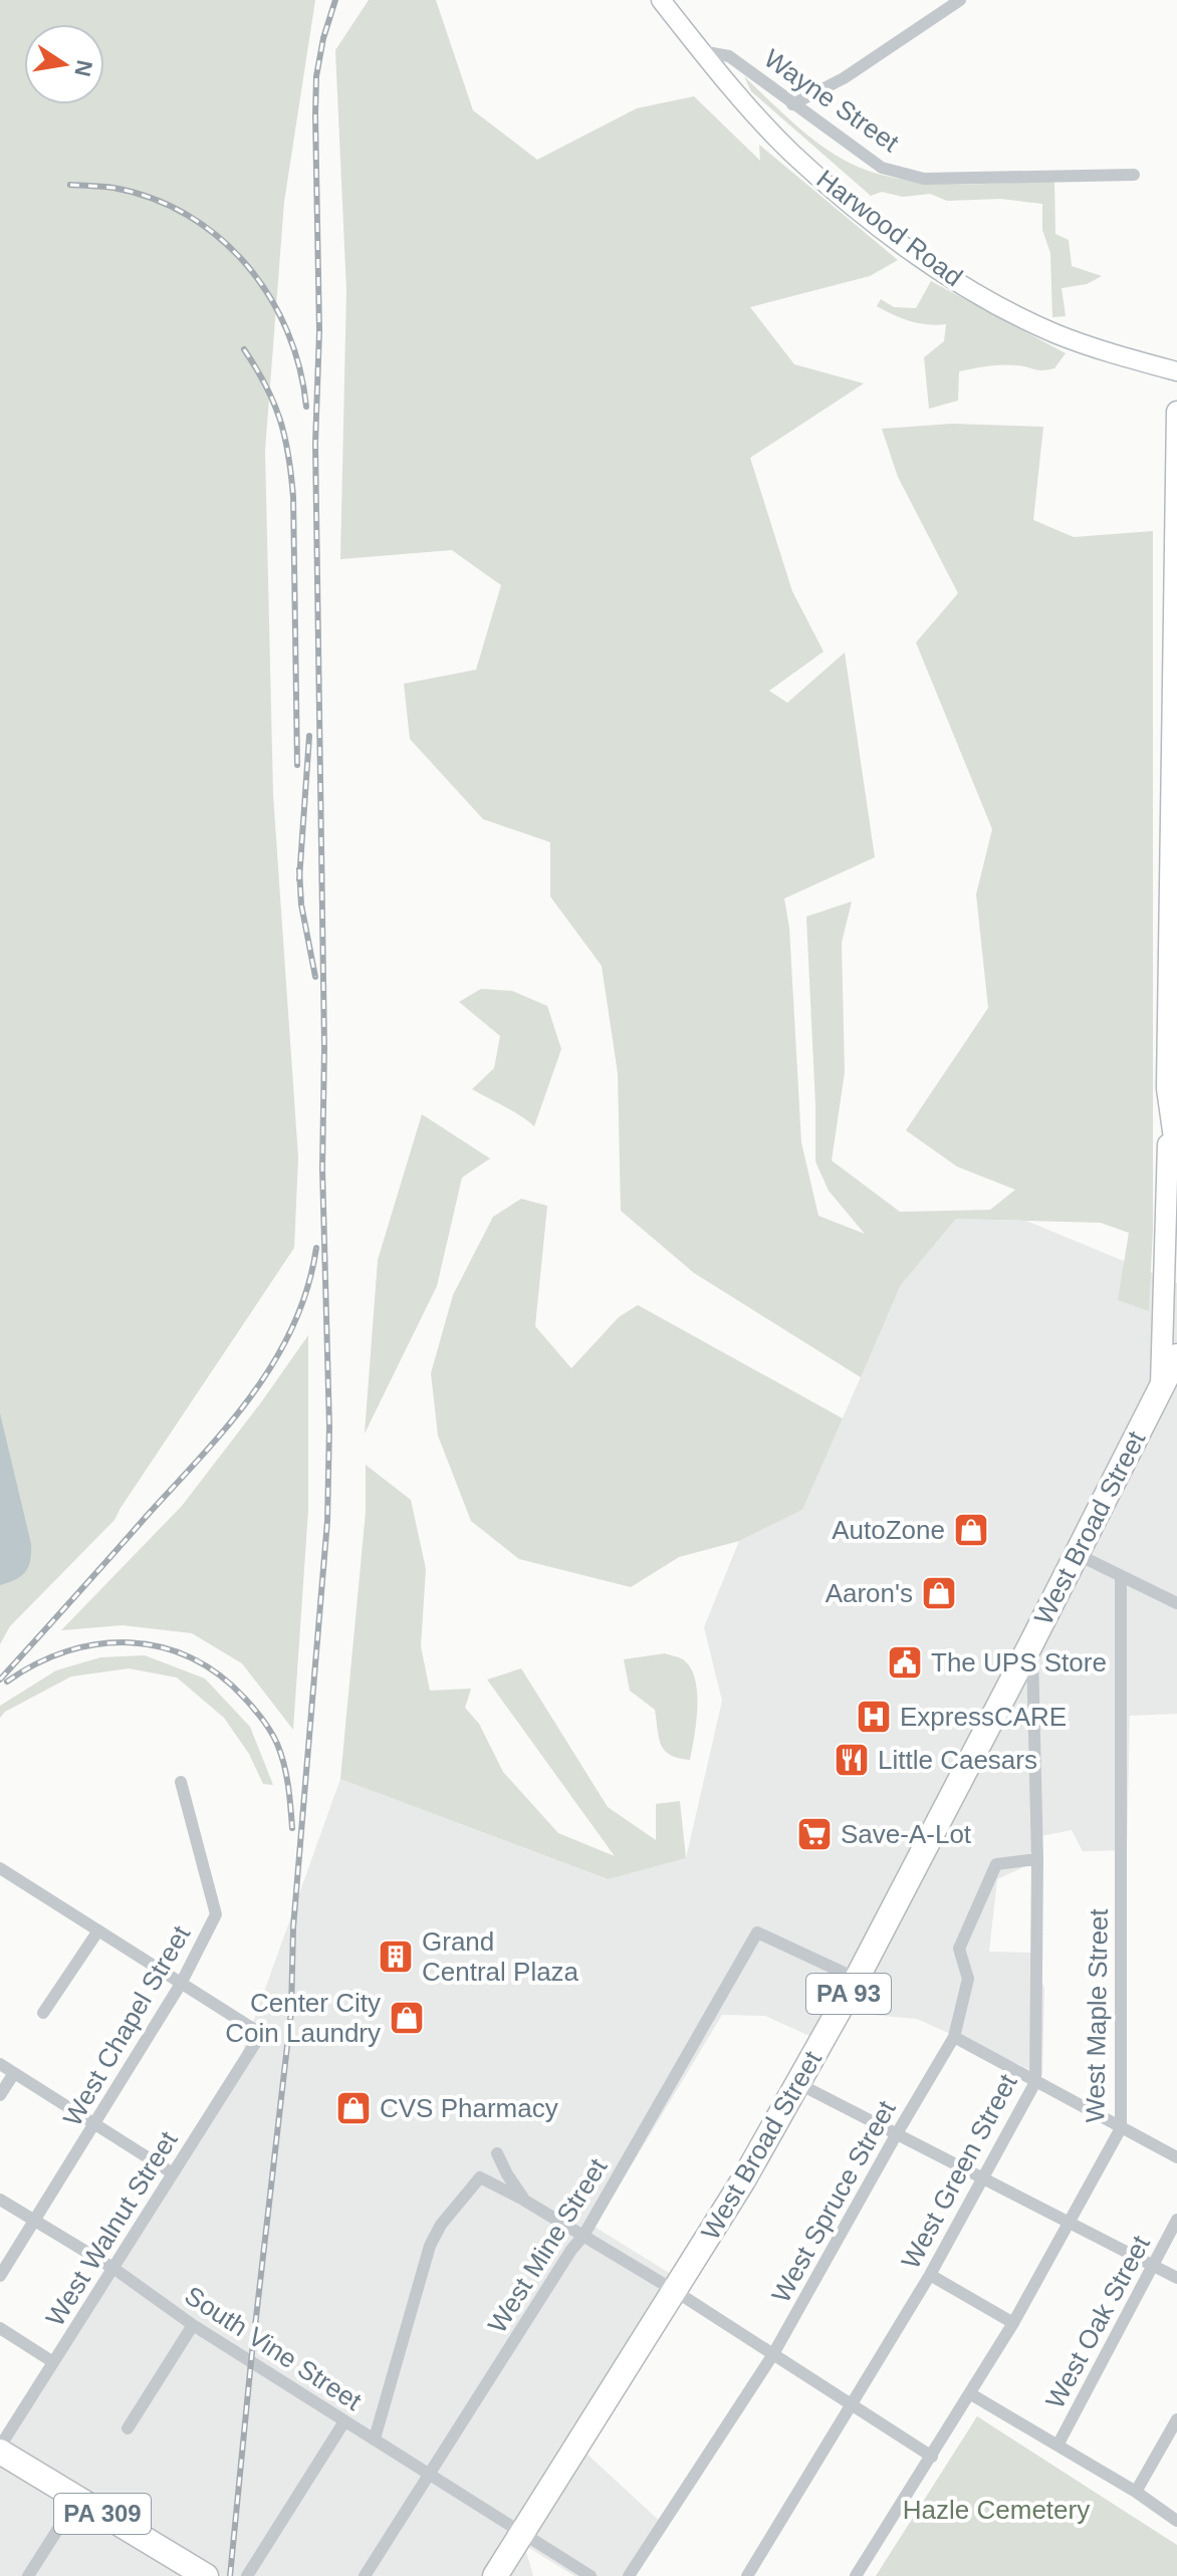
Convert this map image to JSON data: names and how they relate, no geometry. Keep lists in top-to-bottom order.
{
  "streets": {
    "highway": ["West Broad Street", "PA 93", "PA 309"],
    "street": [
      "Wayne Street",
      "Harwood Road",
      "West Maple Street",
      "West Chapel Street",
      "West Green Street",
      "West Spruce Street",
      "West Walnut Street",
      "West Mine Street",
      "West Oak Street",
      "South Vine Street"
    ]
  },
  "crossings": [
    ["Wayne Street", "Harwood Road"],
    ["West Broad Street", "West Green Street"],
    ["West Broad Street", "West Mine Street"],
    ["West Broad Street", "South Vine Street"],
    ["West Chapel Street", "West Walnut Street"],
    ["West Chapel Street", "South Vine Street"],
    ["West Green Street", "West Spruce Street"],
    ["West Walnut Street", "South Vine Street"],
    ["West Walnut Street", "PA 309"],
    ["West Mine Street", "South Vine Street"]
  ],
  "parks": ["Hazle Cemetery"],
  "places": {
    "shop": [
      "AutoZone",
      "Aaron's",
      "Center City Coin Laundry",
      "CVS Pharmacy"
    ],
    "public building": ["The UPS Store"],
    "hospital": ["ExpressCARE"],
    "restaurant": ["Little Caesars"],
    "supermarket": ["Save-A-Lot"],
    "building": ["Grand Central Plaza"]
  },
  "north": "right"
}
